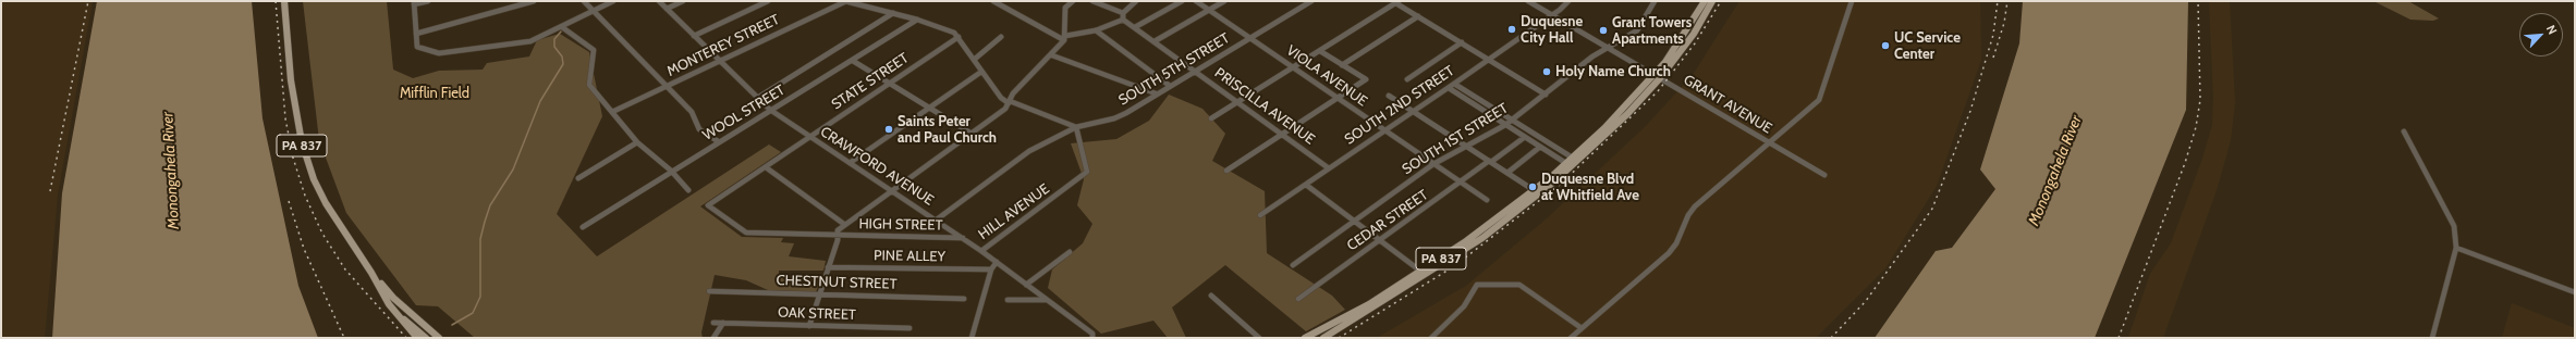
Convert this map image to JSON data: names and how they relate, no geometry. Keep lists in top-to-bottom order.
{
  "streets": {
    "main road": ["PA 837"],
    "street": [
      "MONTEREY STREET",
      "SOUTH 5TH STREET",
      "VIOLA AVENUE",
      "STATE STREET",
      "GRANT AVENUE",
      "SOUTH 2ND STREET",
      "PRISCILLA AVENUE",
      "WOOL STREET",
      "SOUTH 1ST STREET",
      "CRAWFORD AVENUE",
      "HILL AVENUE",
      "CEDAR STREET",
      "HIGH STREET",
      "PINE ALLEY",
      "CHESTNUT STREET",
      "OAK STREET"
    ]
  },
  "crossings": [
    ["MONTEREY STREET", "CRAWFORD AVENUE"],
    ["SOUTH 5TH STREET", "VIOLA AVENUE"],
    ["SOUTH 5TH STREET", "PRISCILLA AVENUE"],
    ["SOUTH 5TH STREET", "CRAWFORD AVENUE"],
    ["SOUTH 5TH STREET", "HILL AVENUE"],
    ["VIOLA AVENUE", "SOUTH 2ND STREET"],
    ["VIOLA AVENUE", "SOUTH 1ST STREET"],
    ["VIOLA AVENUE", "CEDAR STREET"],
    ["STATE STREET", "CRAWFORD AVENUE"],
    ["STATE STREET", "HIGH STREET"],
    ["GRANT AVENUE", "SOUTH 2ND STREET"],
    ["GRANT AVENUE", "SOUTH 1ST STREET"],
    ["GRANT AVENUE", "PA 837"],
    ["SOUTH 2ND STREET", "PRISCILLA AVENUE"],
    ["WOOL STREET", "CRAWFORD AVENUE"],
    ["CRAWFORD AVENUE", "HILL AVENUE"],
    ["CRAWFORD AVENUE", "HIGH STREET"]
  ],
  "water": ["Monongahela River"],
  "parks": ["Mifflin Field"],
  "places": [
    "Duquesne City Hall",
    "Grant Towers Apartments",
    "UC Service Center",
    "Holy Name Church",
    "Saints Peter and Paul Church",
    "Duquesne Blvd at Whitfield Ave"
  ],
  "north": "top right"
}
